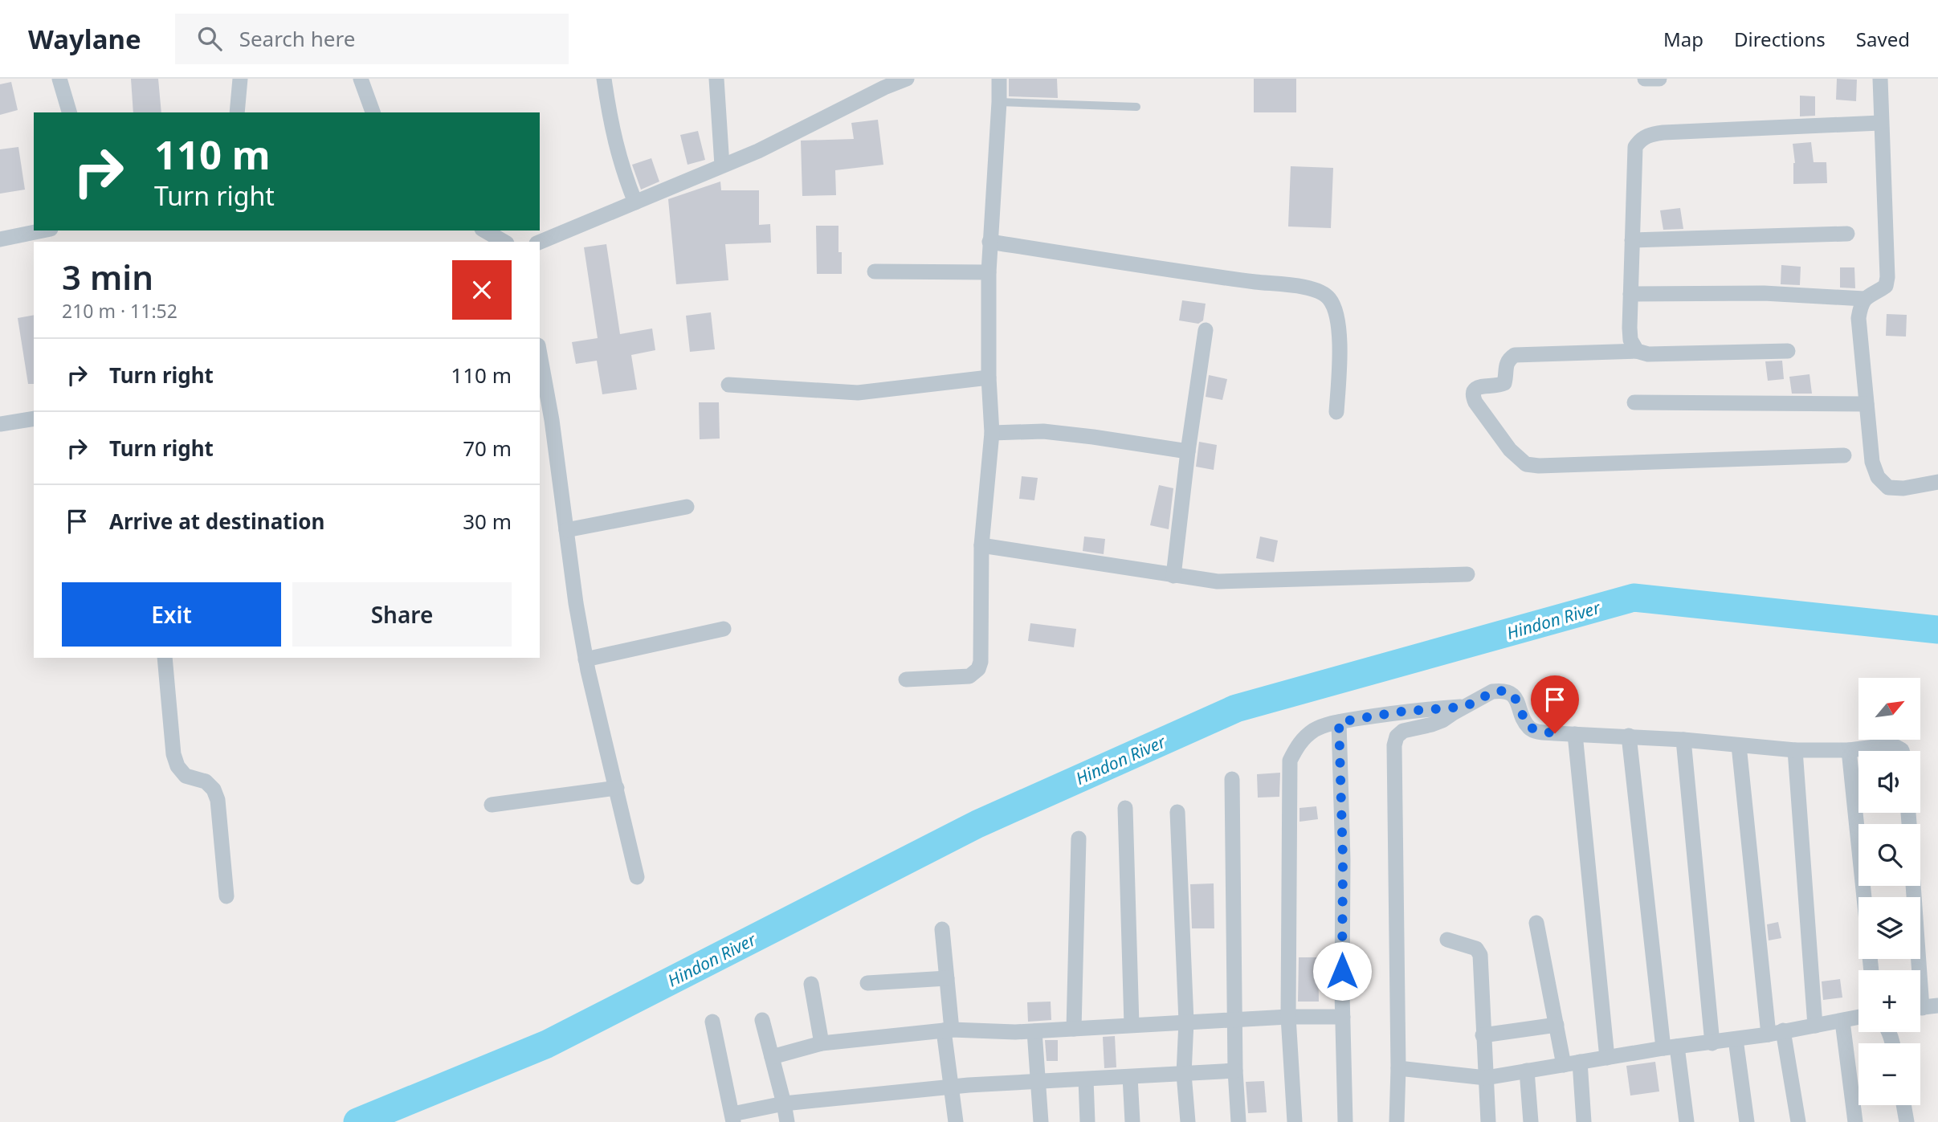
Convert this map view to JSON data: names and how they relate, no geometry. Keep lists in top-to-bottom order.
{
  "water": ["Hindon River"],
  "north": "top right",
  "page": {
    "header": "Waylane",
    "search": "Search here",
    "nav": ["Map", "Directions", "Saved"],
    "turn": ["110 m", "Turn right"],
    "heading": ["3 min", "210 m · 11:52"],
    "list": [
      {
        "name": "Turn right",
        "value": "110 m"
      },
      {
        "name": "Turn right",
        "value": "70 m"
      },
      {
        "name": "Arrive at destination",
        "value": "30 m"
      }
    ],
    "buttons": ["Exit", "Share"],
    "map_buttons": ["+", "−"]
  }
}
